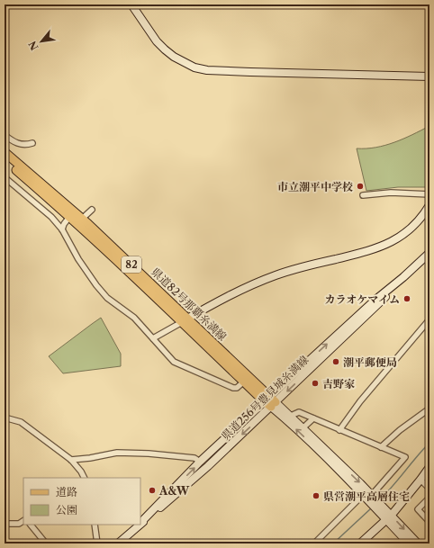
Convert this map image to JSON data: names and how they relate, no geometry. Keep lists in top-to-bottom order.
{
  "streets": {
    "main road": ["82", "県道82号那覇糸満線"],
    "street": ["県道256号豊見城糸満線"]
  },
  "crossings": [
    ["県道82号那覇糸満線", "県道256号豊見城糸満線"]
  ],
  "places": [
    "市立潮平中学校",
    "カラオケマイム",
    "潮平郵便局",
    "吉野家",
    "A&W",
    "県営潮平高層住宅"
  ],
  "legend": ["道路", "公園"],
  "north": "bottom left"
}
